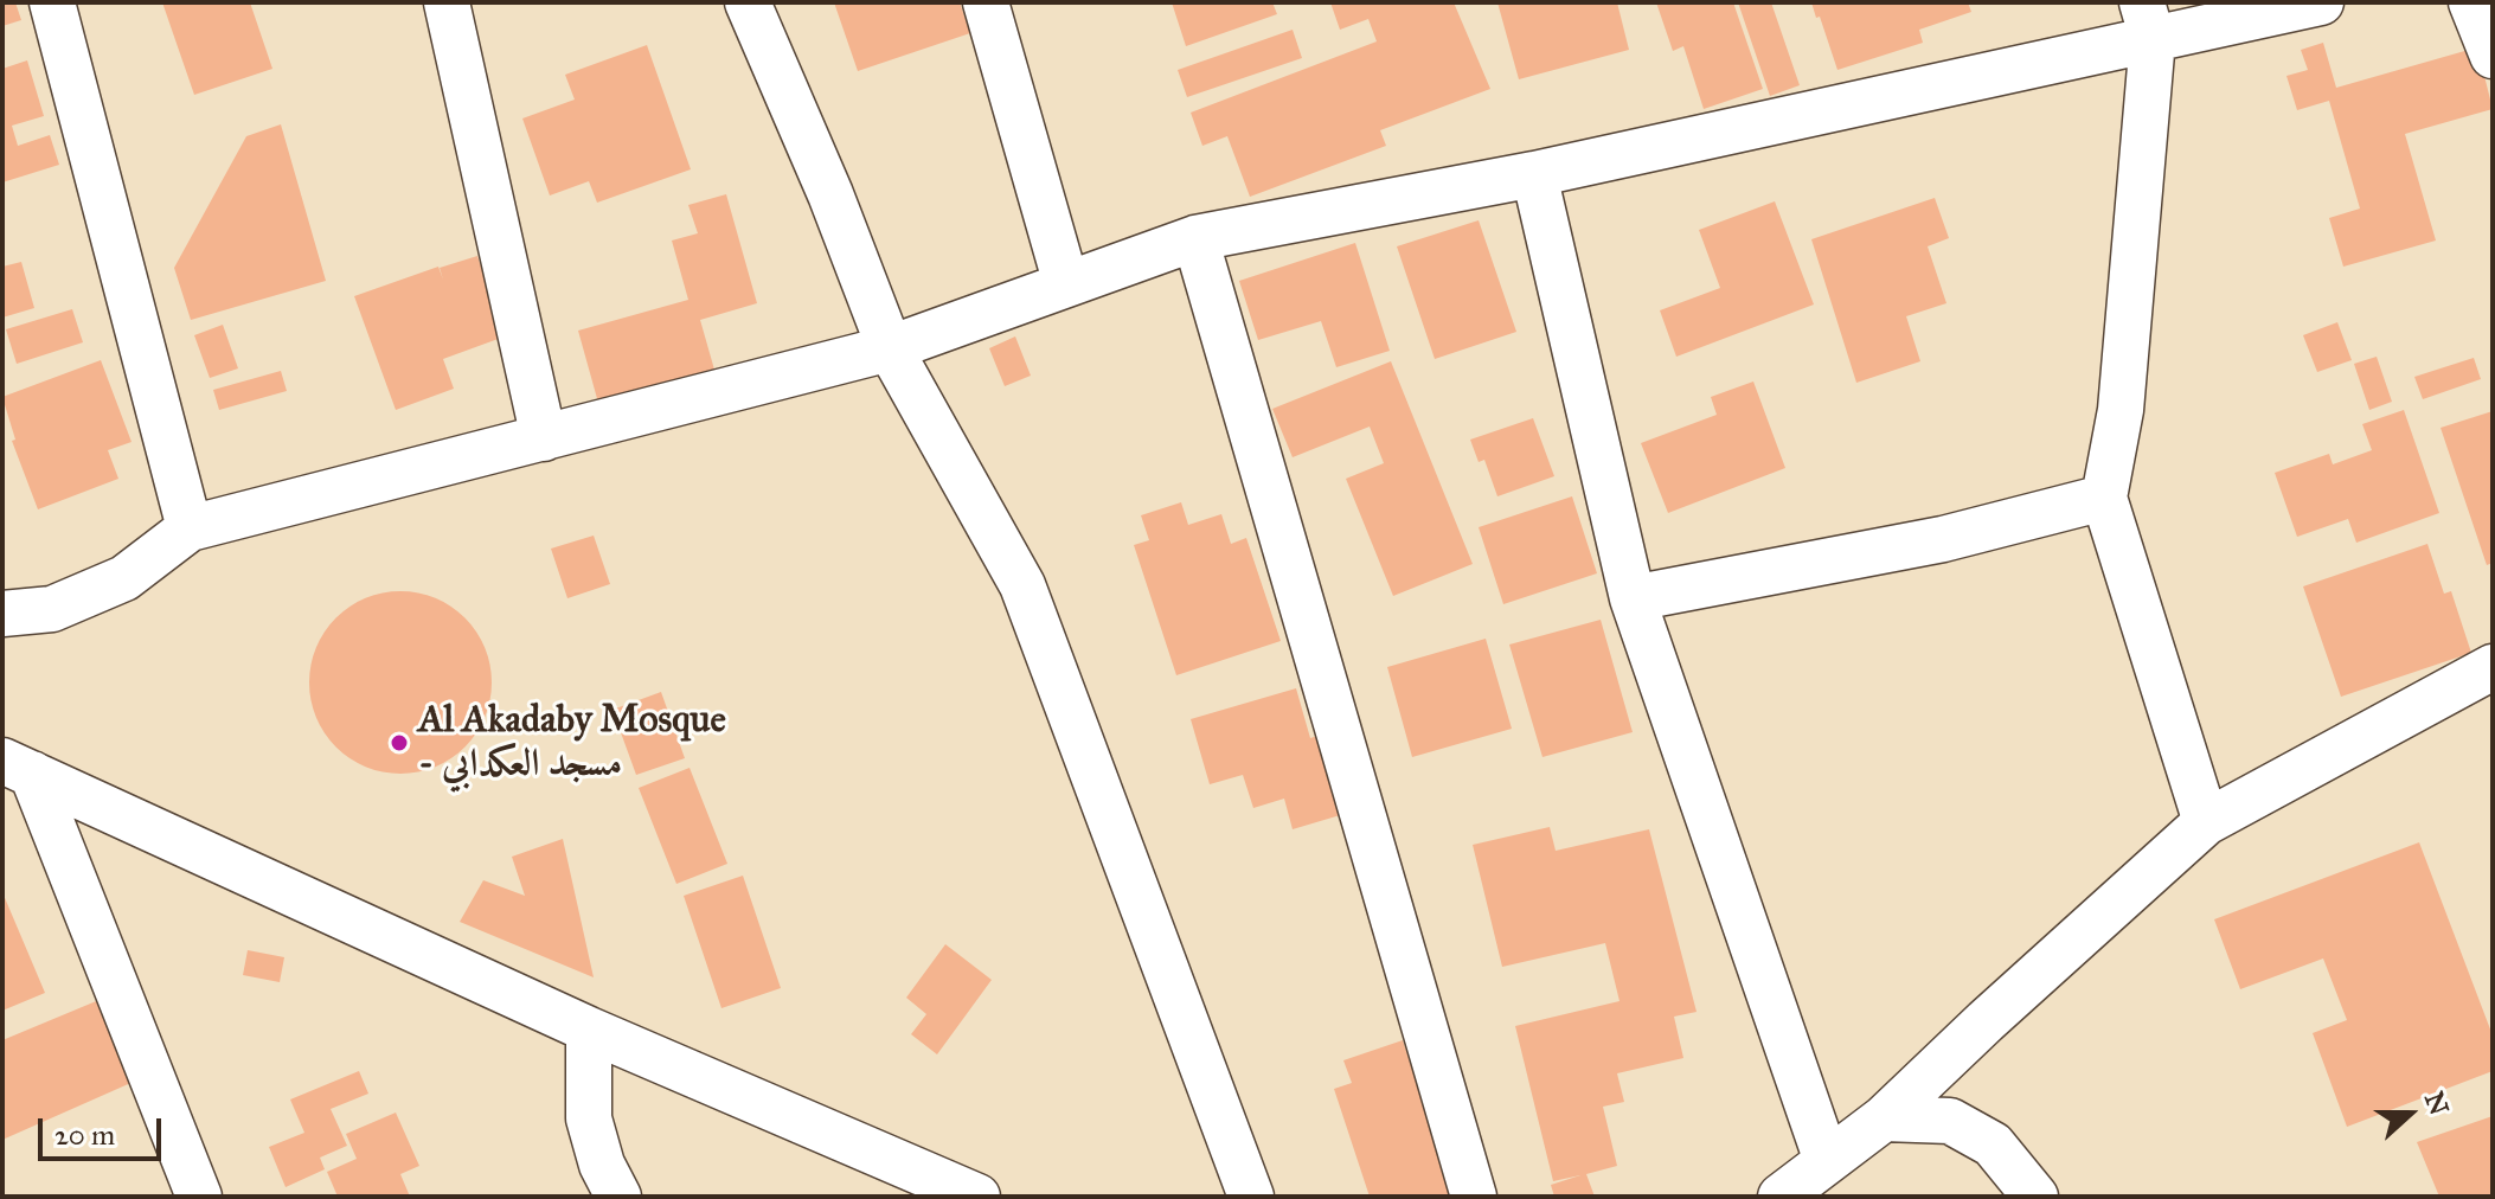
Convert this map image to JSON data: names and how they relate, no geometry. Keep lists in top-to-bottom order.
{
  "places": ["Al Akadaby Mosque - مسجد العكدابي"],
  "scale_bar": "20 m",
  "north": "right"
}
